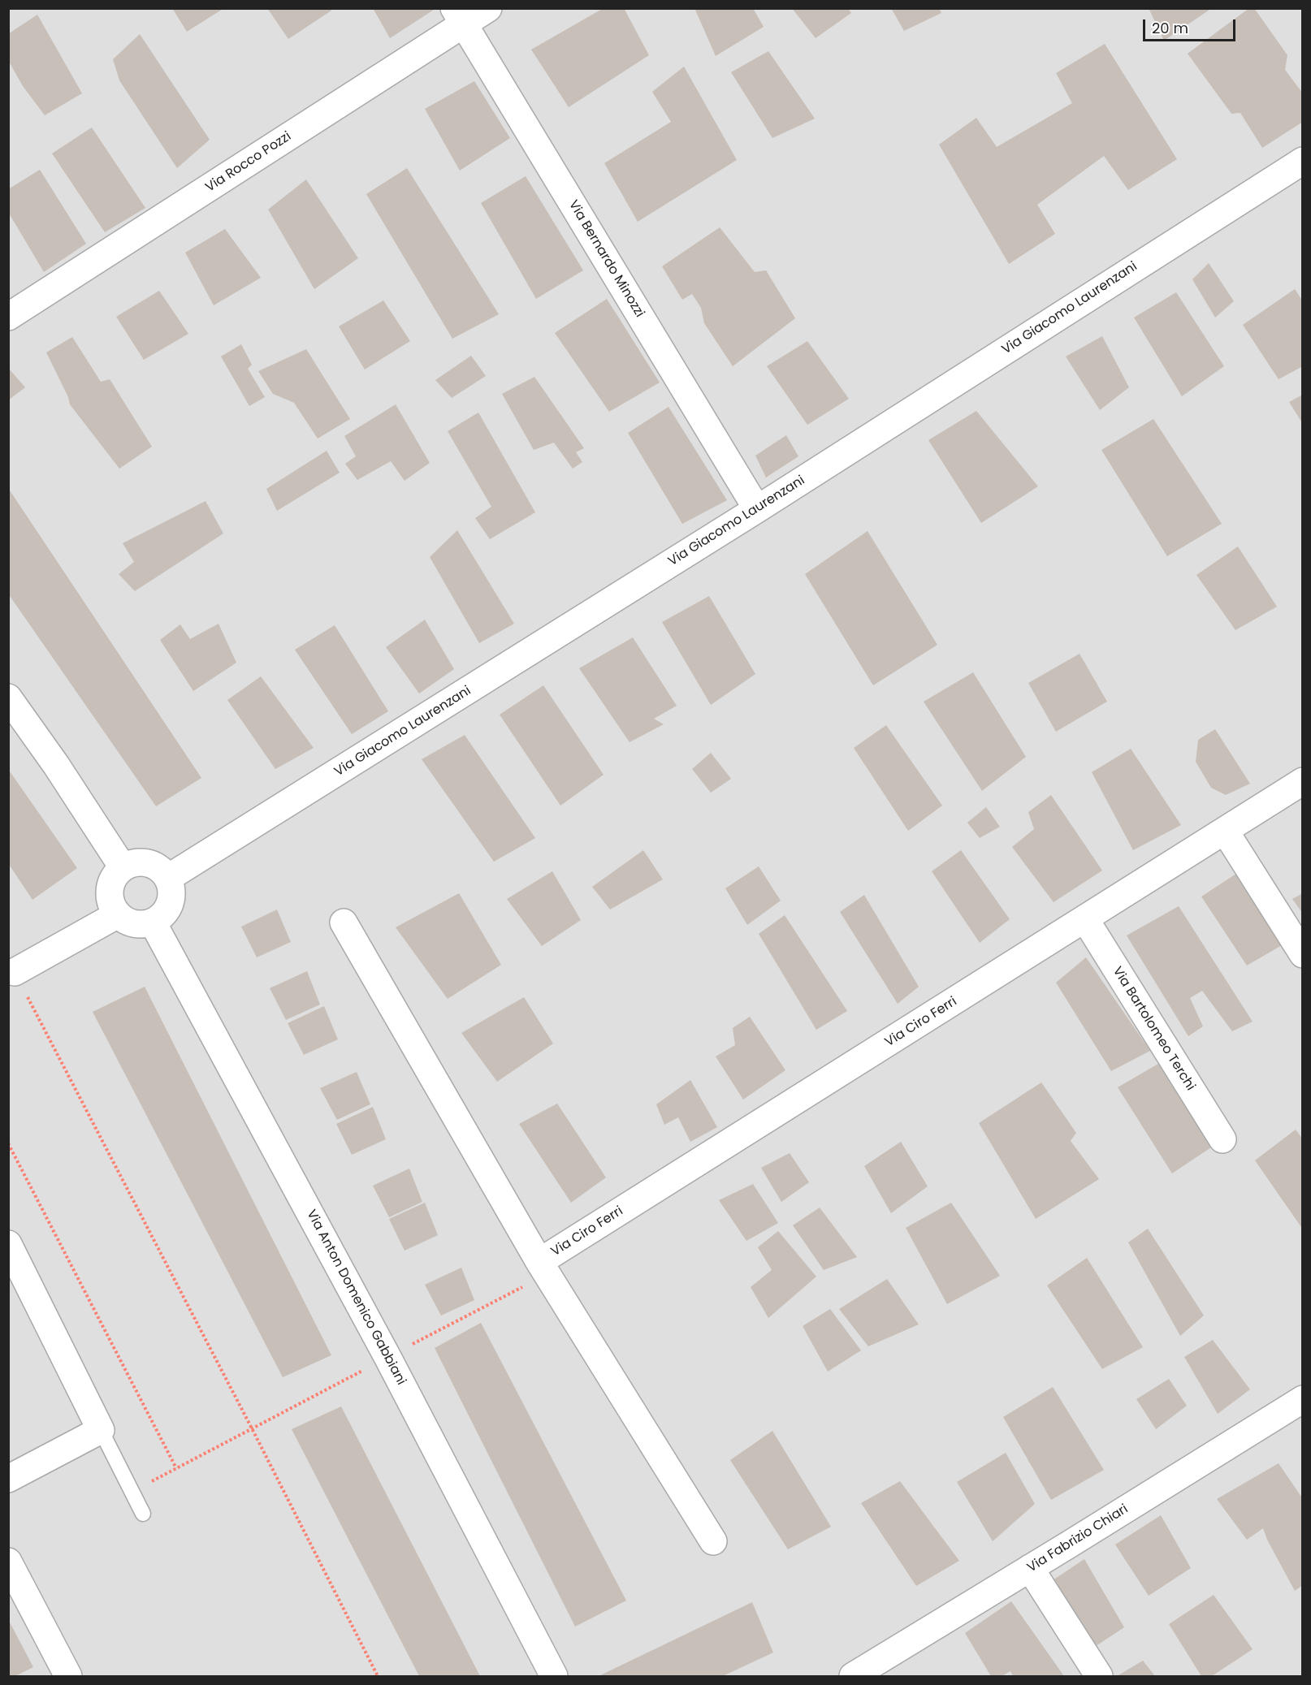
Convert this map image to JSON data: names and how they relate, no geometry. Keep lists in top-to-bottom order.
{
  "streets": {
    "street": [
      "Via Rocco Pozzi",
      "Via Bernardo Minozzi",
      "Via Giacomo Laurenzani",
      "Via Ciro Ferri",
      "Via Bartolomeo Terchi",
      "Via Anton Domenico Gabbiani",
      "Via Fabrizio Chiari"
    ]
  },
  "crossings": [
    ["Via Rocco Pozzi", "Via Bernardo Minozzi"],
    ["Via Bernardo Minozzi", "Via Giacomo Laurenzani"],
    ["Via Giacomo Laurenzani", "Via Anton Domenico Gabbiani"],
    ["Via Ciro Ferri", "Via Bartolomeo Terchi"]
  ],
  "scale_bar": "20 m"
}
